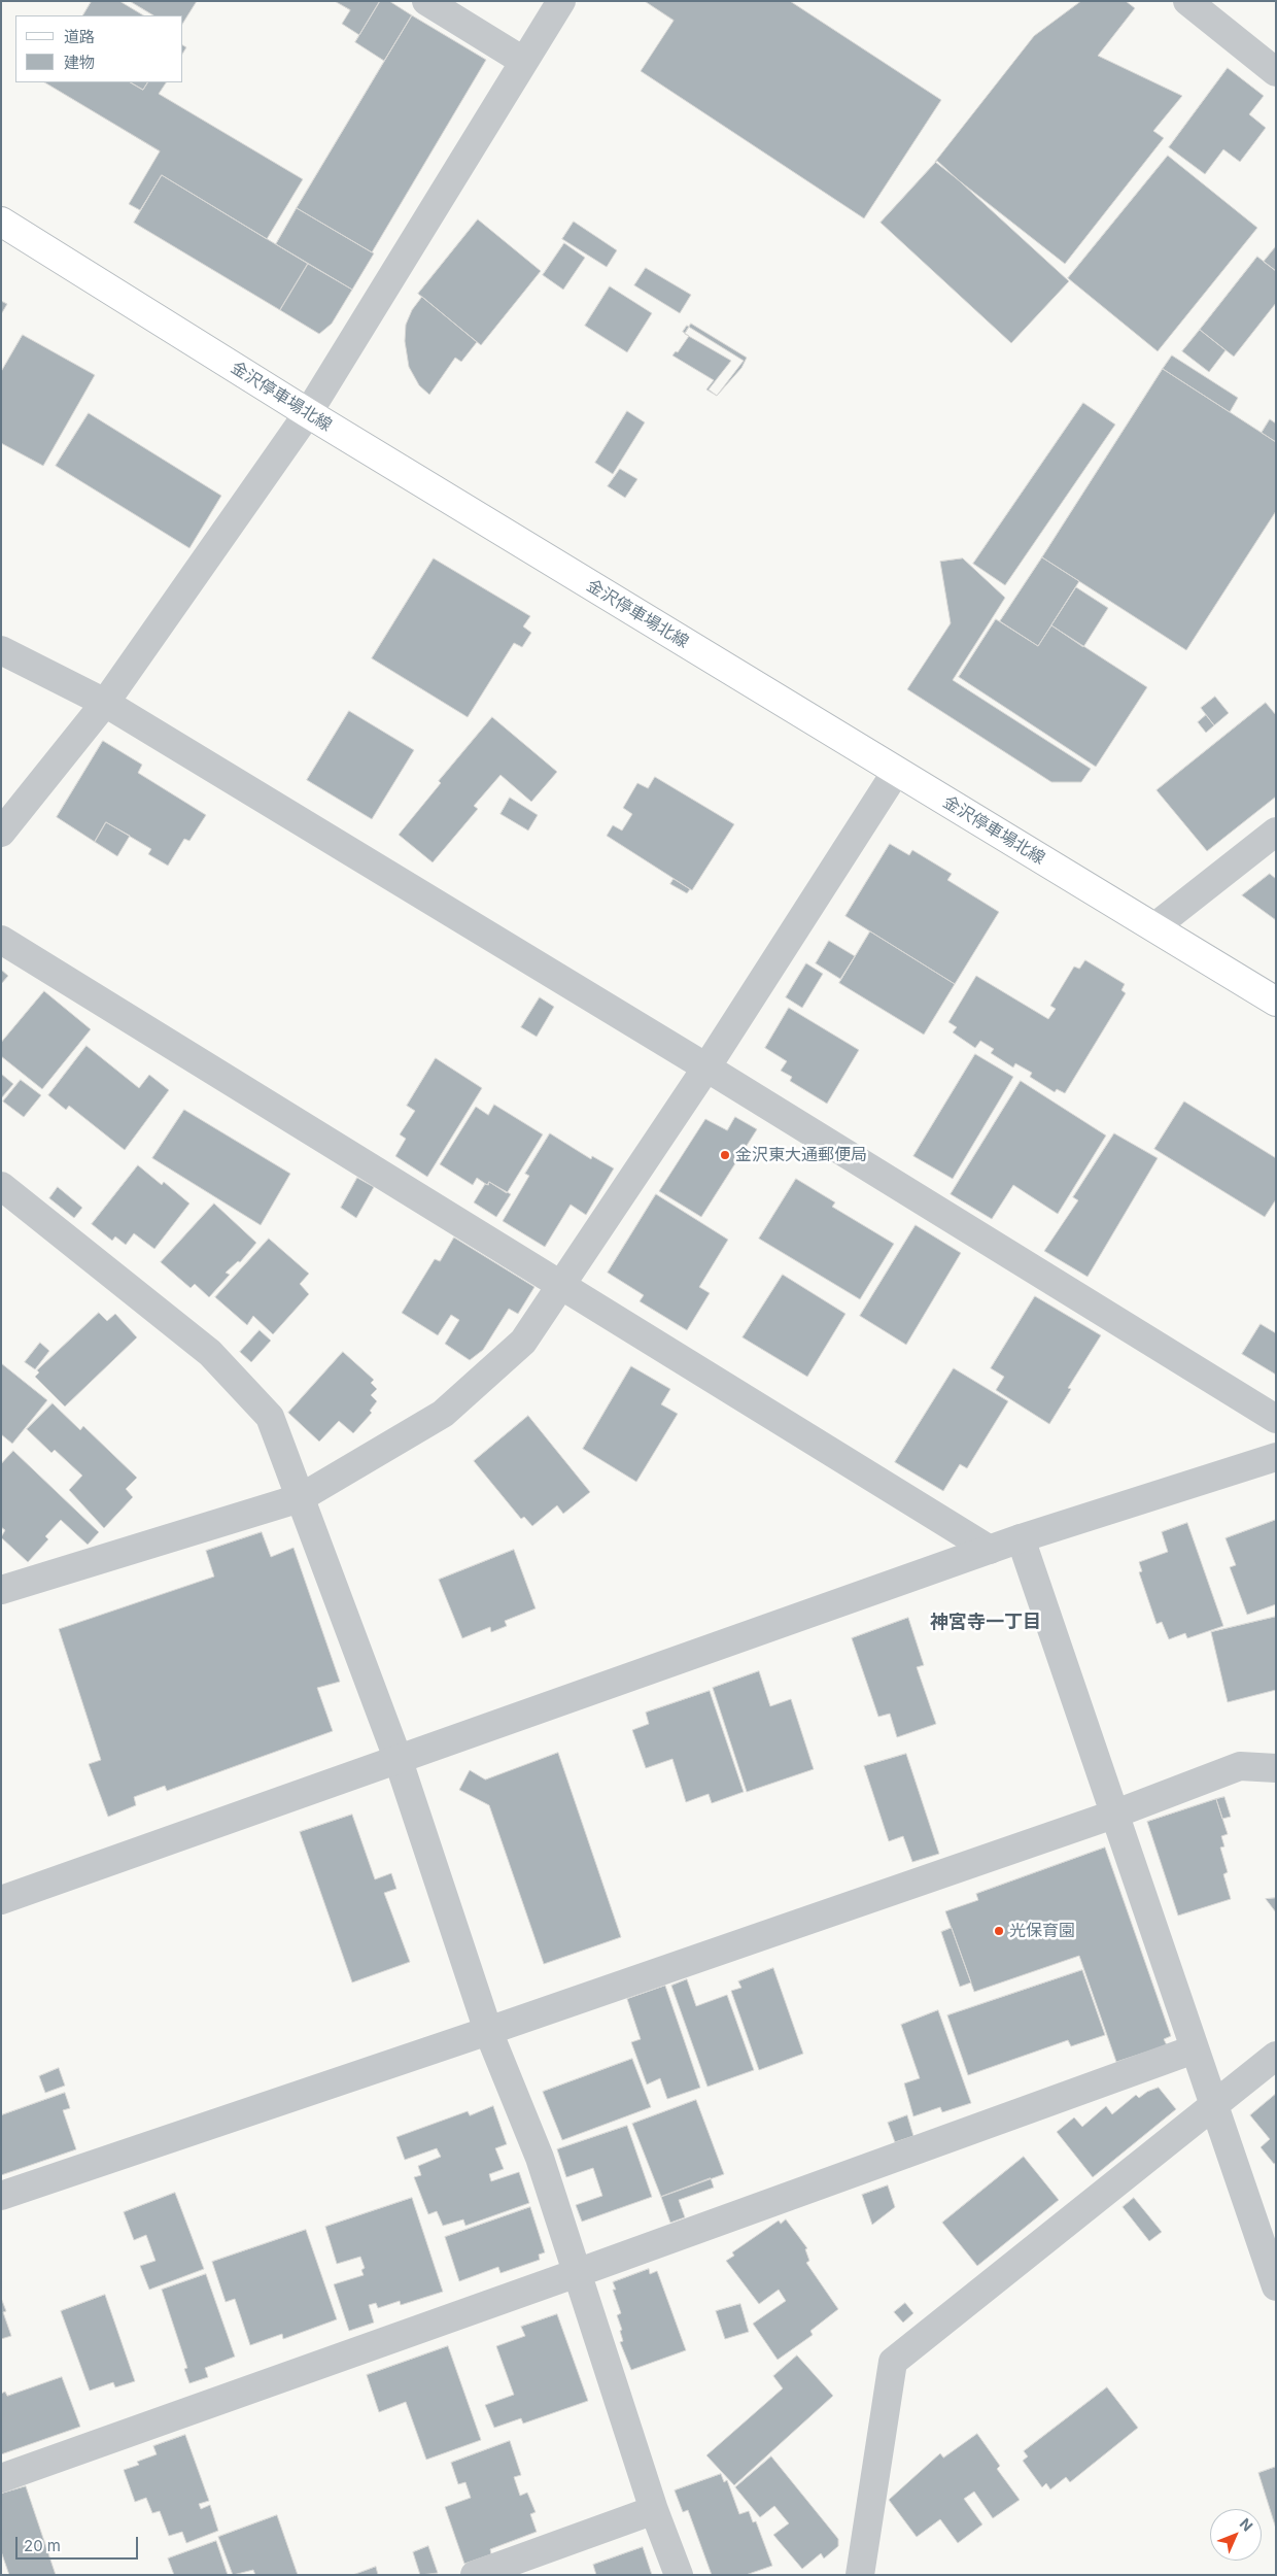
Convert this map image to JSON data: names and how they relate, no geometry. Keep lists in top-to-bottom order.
{
  "streets": {
    "main road": ["金沢停車場北線"]
  },
  "districts": ["神宮寺一丁目"],
  "places": ["金沢東大通郵便局", "光保育園"],
  "legend": ["道路", "建物"],
  "scale_bar": "20 m",
  "north": "top right"
}
